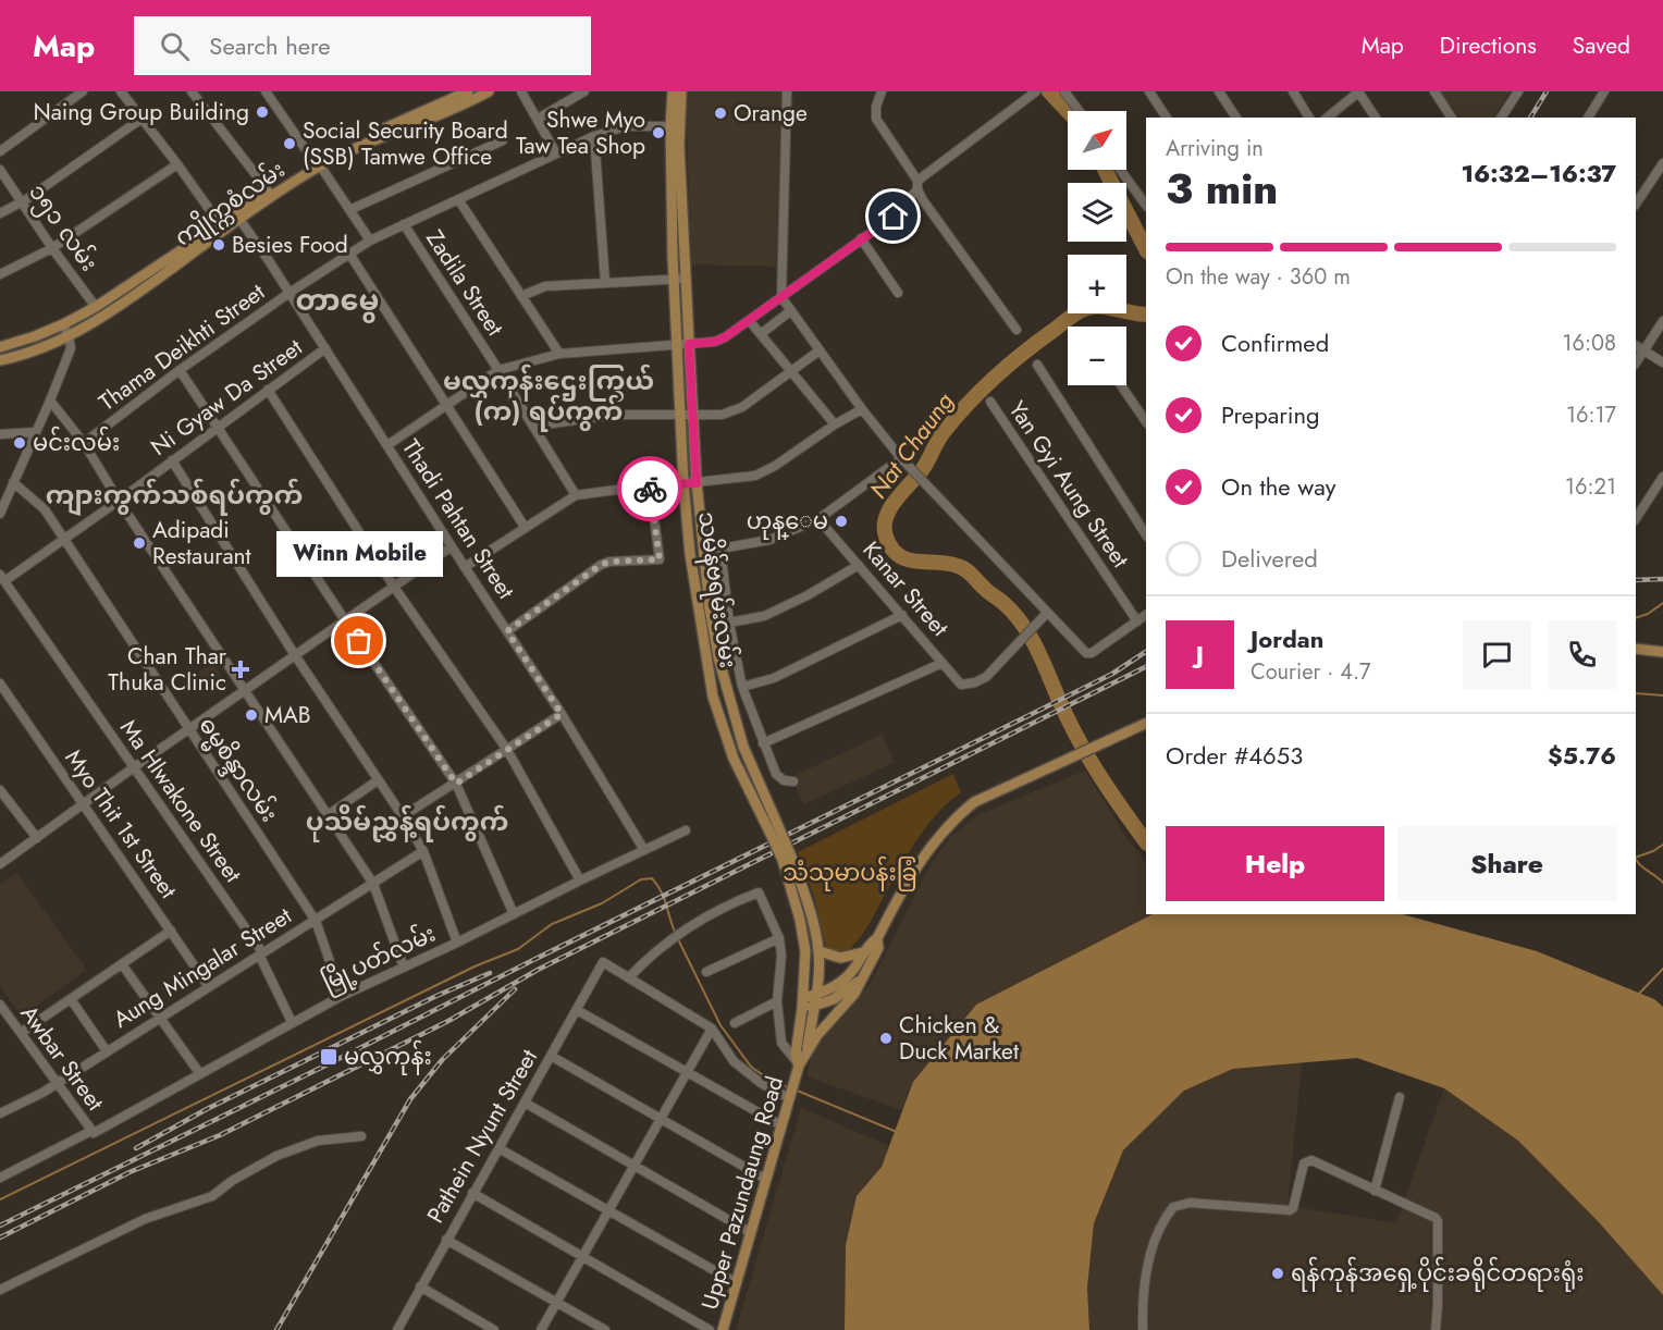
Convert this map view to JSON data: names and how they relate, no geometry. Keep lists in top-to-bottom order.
{
  "streets": {
    "main road": ["ကျိုက္ကစံလမ်း", "သမိန်ဗရမ်းလမ်း", "Upper Pazundaung Road"],
    "street": [
      "၁၅၁ လမ်း",
      "Zadila Street",
      "Thama Deikhti Street",
      "Ni Gyaw Da Street",
      "Yan Gyi Aung Street",
      "Thadi Pahtan Street",
      "Kanar Street",
      "ဓမ္မစိန္ဒာလမ်း",
      "Ma Hlwakone Street",
      "Myo Thit 1st Street",
      "မြို့ပတ်လမ်း",
      "Aung Mingalar Street",
      "Awbar Street",
      "Pathein Nyunt Street"
    ]
  },
  "crossings": [
    ["ကျိုက္ကစံလမ်း", "၁၅၁ လမ်း"],
    ["ကျိုက္ကစံလမ်း", "Thadi Pahtan Street"],
    ["Zadila Street", "Thama Deikhti Street"],
    ["Thama Deikhti Street", "Thadi Pahtan Street"],
    ["Thama Deikhti Street", "သမိန်ဗရမ်းလမ်း"],
    ["Ni Gyaw Da Street", "Thadi Pahtan Street"],
    ["Ni Gyaw Da Street", "ဓမ္မစိန္ဒာလမ်း"],
    ["Ni Gyaw Da Street", "Ma Hlwakone Street"],
    ["Thadi Pahtan Street", "မြို့ပတ်လမ်း"],
    ["သမိန်ဗရမ်းလမ်း", "Upper Pazundaung Road"],
    ["ဓမ္မစိန္ဒာလမ်း", "မြို့ပတ်လမ်း"],
    ["ဓမ္မစိန္ဒာလမ်း", "Aung Mingalar Street"],
    ["Ma Hlwakone Street", "မြို့ပတ်လမ်း"],
    ["Ma Hlwakone Street", "Aung Mingalar Street"],
    ["Myo Thit 1st Street", "Aung Mingalar Street"],
    ["မြို့ပတ်လမ်း", "Awbar Street"],
    ["Aung Mingalar Street", "Awbar Street"]
  ],
  "districts": [
    "တာမွေ",
    "မလွှကုန်းဌေးကြွယ် (က) ရပ်ကွက်",
    "ကျားကွက်သစ်ရပ်ကွက်",
    "ပုသိမ်ညွှန့်ရပ်ကွက်"
  ],
  "water": ["Nat Chaung"],
  "parks": ["သံသုမာပန်းခြံ"],
  "places": {
    "other": [
      "Naing Group Building",
      "Orange",
      "Shwe Myo Taw Tea Shop",
      "Social Security Board (SSB) Tamwe Office",
      "Besies Food",
      "မင်းလမ်း",
      "ဟုန္ေမ",
      "Adipadi Restaurant",
      "Winn Mobile",
      "MAB",
      "Chicken & Duck Market",
      "ရန်ကုန်အရှေ့ပိုင်းခရိုင်တရားရုံး"
    ],
    "health": ["Chan Thar Thuka Clinic"],
    "transit": ["မလွှကုန်း"]
  },
  "north": "top right",
  "page": {
    "header": "Map",
    "search": "Search here",
    "nav": ["Map", "Directions", "Saved"],
    "map_buttons": ["+", "−"],
    "heading": ["3 min", "Arriving in", "16:32–16:37"],
    "panel": [
      "Jordan",
      "Courier · 4.7",
      "Order #4653",
      "$5.76"
    ],
    "bar": "On the way · 360 m",
    "list": [
      ["Confirmed", "16:08"],
      ["Preparing", "16:17"],
      ["On the way", "16:21"],
      "Delivered"
    ],
    "bubble": "Winn Mobile",
    "round": "J",
    "buttons": ["Help", "Share"]
  }
}
